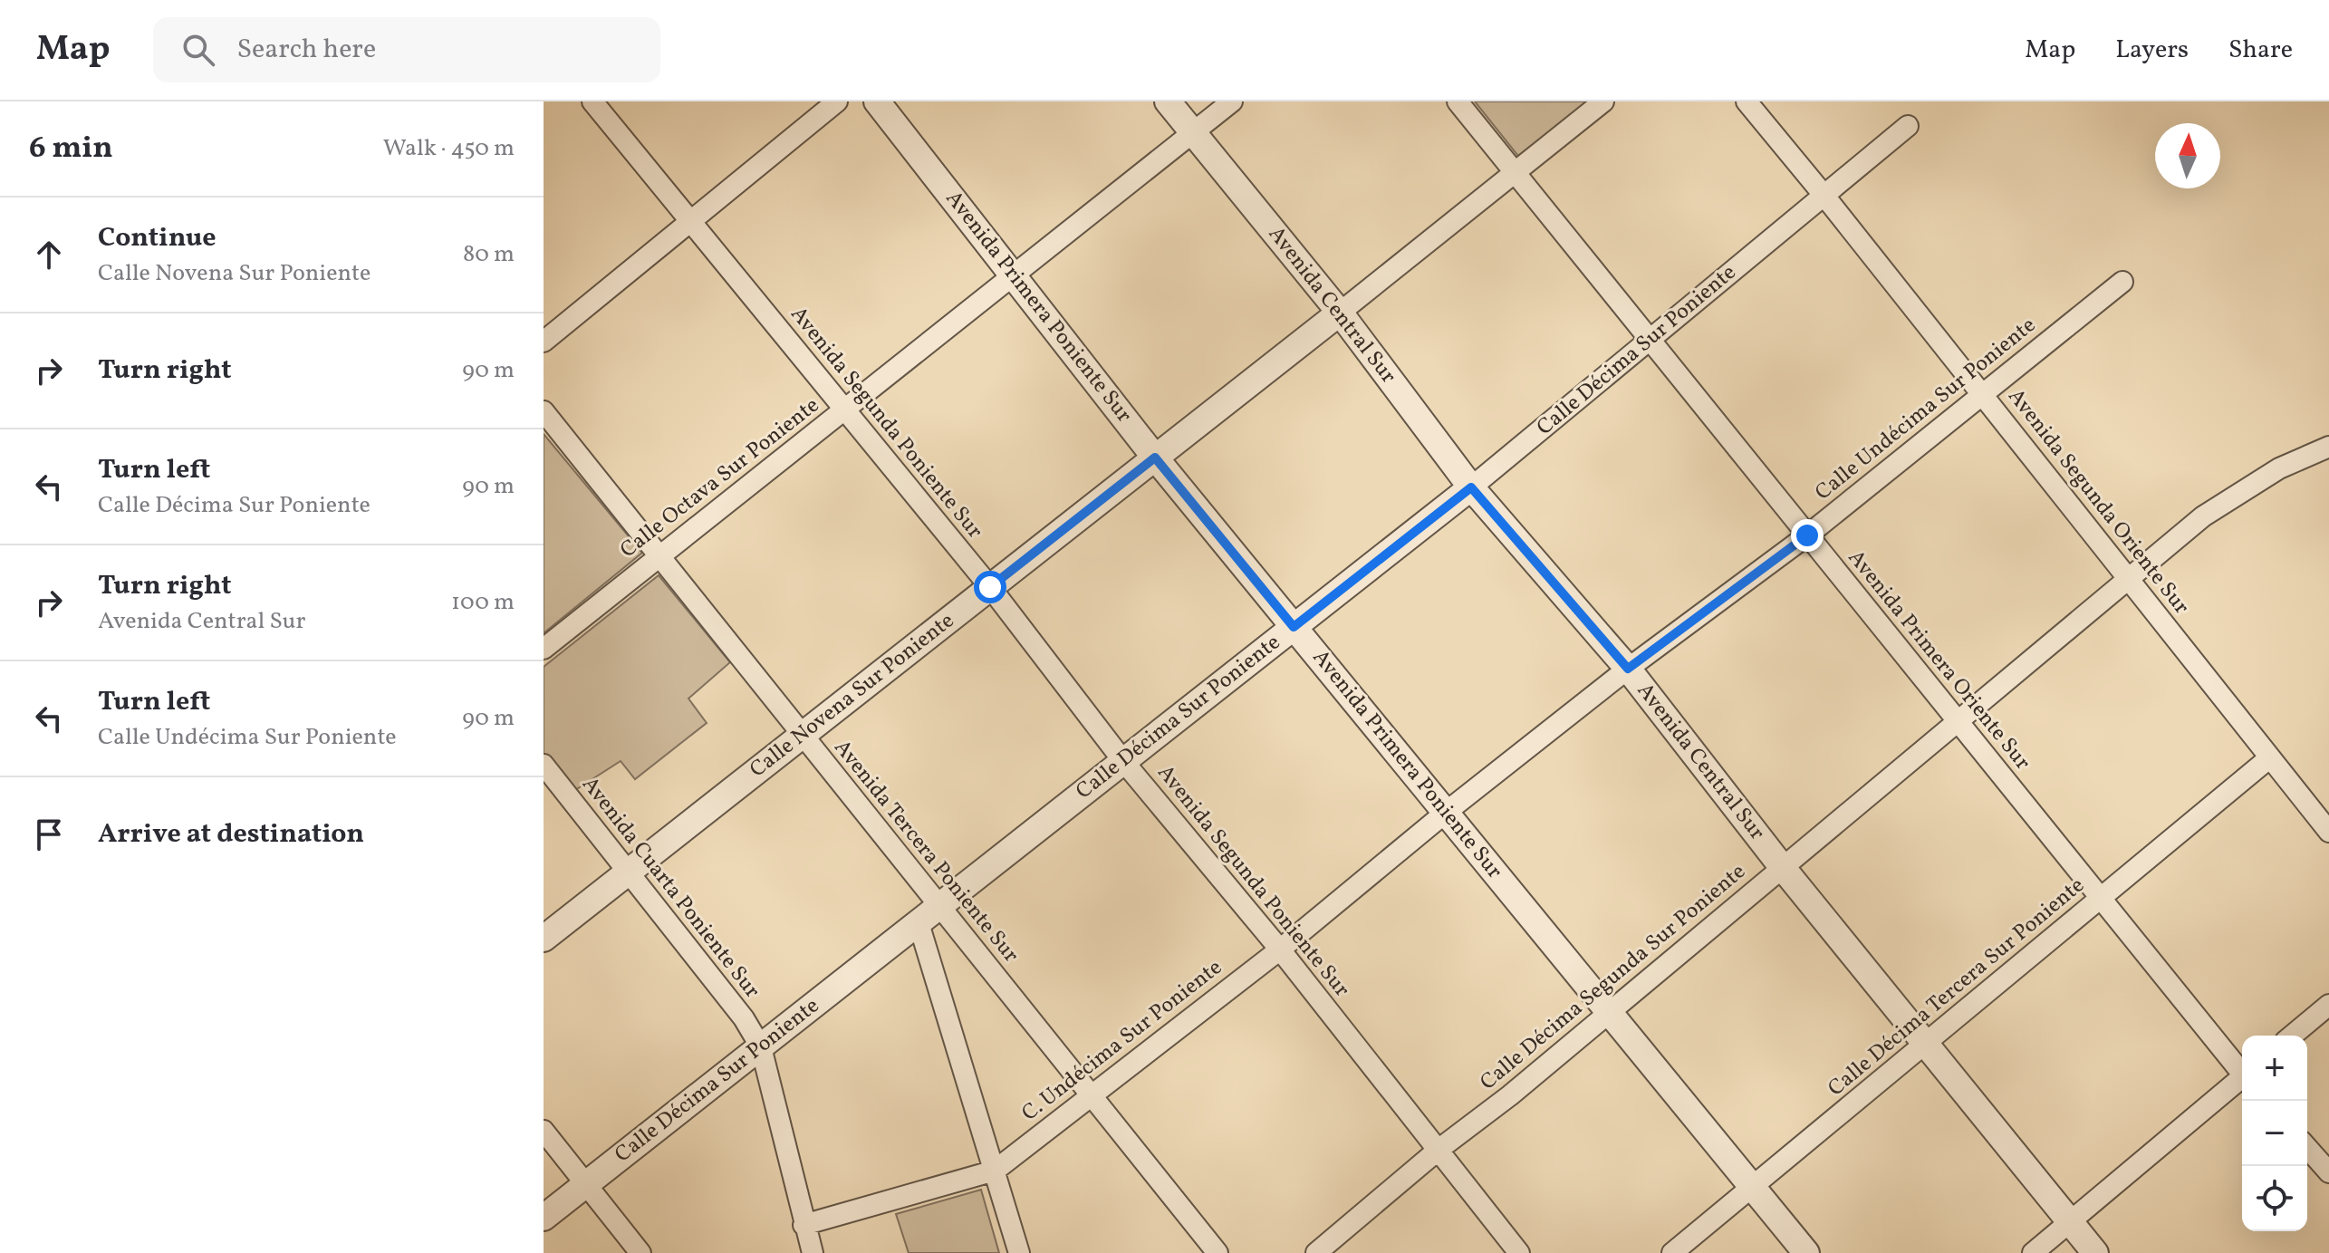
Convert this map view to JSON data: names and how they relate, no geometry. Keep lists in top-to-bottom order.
{
  "streets": {
    "street": [
      "Avenida Central Sur",
      "Avenida Primera Poniente Sur",
      "Calle Décima Sur Poniente",
      "Calle Undécima Sur Poniente",
      "Avenida Segunda Poniente Sur",
      "Calle Octava Sur Poniente",
      "Avenida Segunda Oriente Sur",
      "Avenida Primera Oriente Sur",
      "Calle Novena Sur Poniente",
      "Avenida Tercera Poniente Sur",
      "Avenida Cuarta Poniente Sur",
      "Calle Décima Segunda Sur Poniente",
      "Calle Décima Tercera Sur Poniente",
      "C. Undécima Sur Poniente"
    ]
  },
  "crossings": [
    ["Avenida Central Sur", "Calle Décima Sur Poniente"],
    ["Avenida Central Sur", "Calle Undécima Sur Poniente"],
    ["Avenida Central Sur", "Calle Octava Sur Poniente"],
    ["Avenida Central Sur", "Calle Novena Sur Poniente"],
    ["Avenida Central Sur", "Calle Décima Segunda Sur Poniente"],
    ["Avenida Central Sur", "Calle Décima Tercera Sur Poniente"],
    ["Avenida Primera Poniente Sur", "Calle Décima Sur Poniente"],
    ["Avenida Primera Poniente Sur", "Calle Undécima Sur Poniente"],
    ["Avenida Primera Poniente Sur", "Calle Octava Sur Poniente"],
    ["Avenida Primera Poniente Sur", "Calle Novena Sur Poniente"],
    ["Avenida Primera Poniente Sur", "Calle Décima Segunda Sur Poniente"],
    ["Avenida Primera Poniente Sur", "Calle Décima Tercera Sur Poniente"],
    ["Calle Décima Sur Poniente", "Avenida Segunda Poniente Sur"],
    ["Calle Décima Sur Poniente", "Avenida Segunda Oriente Sur"],
    ["Calle Décima Sur Poniente", "Avenida Primera Oriente Sur"],
    ["Calle Décima Sur Poniente", "Avenida Tercera Poniente Sur"],
    ["Calle Décima Sur Poniente", "Avenida Cuarta Poniente Sur"],
    ["Calle Undécima Sur Poniente", "Avenida Segunda Poniente Sur"],
    ["Calle Undécima Sur Poniente", "Avenida Segunda Oriente Sur"],
    ["Calle Undécima Sur Poniente", "Avenida Primera Oriente Sur"],
    ["Calle Undécima Sur Poniente", "C. Undécima Sur Poniente"],
    ["Avenida Segunda Poniente Sur", "Calle Octava Sur Poniente"],
    ["Avenida Segunda Poniente Sur", "Calle Novena Sur Poniente"],
    ["Avenida Segunda Poniente Sur", "Calle Décima Segunda Sur Poniente"],
    ["Avenida Segunda Poniente Sur", "C. Undécima Sur Poniente"],
    ["Calle Octava Sur Poniente", "Avenida Tercera Poniente Sur"],
    ["Avenida Segunda Oriente Sur", "Calle Décima Segunda Sur Poniente"],
    ["Avenida Segunda Oriente Sur", "Calle Décima Tercera Sur Poniente"],
    ["Avenida Primera Oriente Sur", "Calle Novena Sur Poniente"],
    ["Avenida Primera Oriente Sur", "Calle Décima Segunda Sur Poniente"],
    ["Avenida Primera Oriente Sur", "Calle Décima Tercera Sur Poniente"],
    ["Calle Novena Sur Poniente", "Avenida Tercera Poniente Sur"],
    ["Calle Novena Sur Poniente", "Avenida Cuarta Poniente Sur"],
    ["Avenida Tercera Poniente Sur", "C. Undécima Sur Poniente"]
  ],
  "north": "top",
  "page": {
    "header": "Map",
    "search": "Search here",
    "nav": ["Map", "Layers", "Share"],
    "heading": ["6 min", "Walk · 450 m"],
    "list": [
      ["Continue", "Calle Novena Sur Poniente", "80 m"],
      ["Turn right", "90 m"],
      ["Turn left", "Calle Décima Sur Poniente", "90 m"],
      ["Turn right", "Avenida Central Sur", "100 m"],
      ["Turn left", "Calle Undécima Sur Poniente", "90 m"],
      "Arrive at destination"
    ],
    "map_buttons": ["+", "−"]
  }
}
